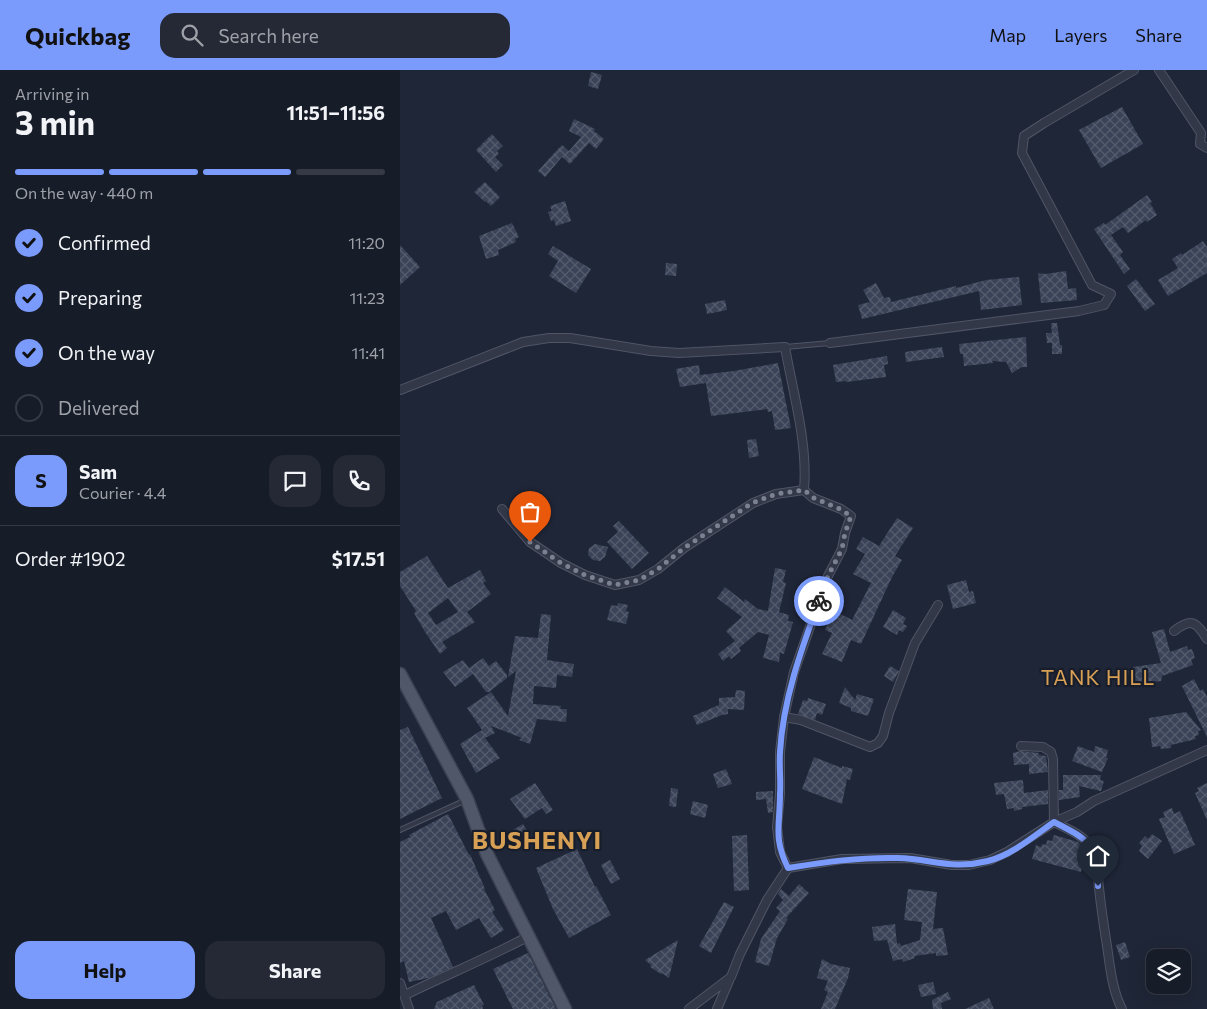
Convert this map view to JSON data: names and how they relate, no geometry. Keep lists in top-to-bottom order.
{
  "districts": ["TANK HILL", "BUSHENYI"],
  "page": {
    "header": "Quickbag",
    "search": "Search here",
    "nav": ["Map", "Layers", "Share"],
    "heading": ["3 min", "Arriving in", "11:51–11:56"],
    "panel": [
      "Sam",
      "Courier · 4.4",
      "Order #1902",
      "$17.51"
    ],
    "bar": "On the way · 440 m",
    "list": [
      ["Confirmed", "11:20"],
      ["Preparing", "11:23"],
      ["On the way", "11:41"],
      "Delivered"
    ],
    "round": "S",
    "buttons": ["Help", "Share"]
  }
}
